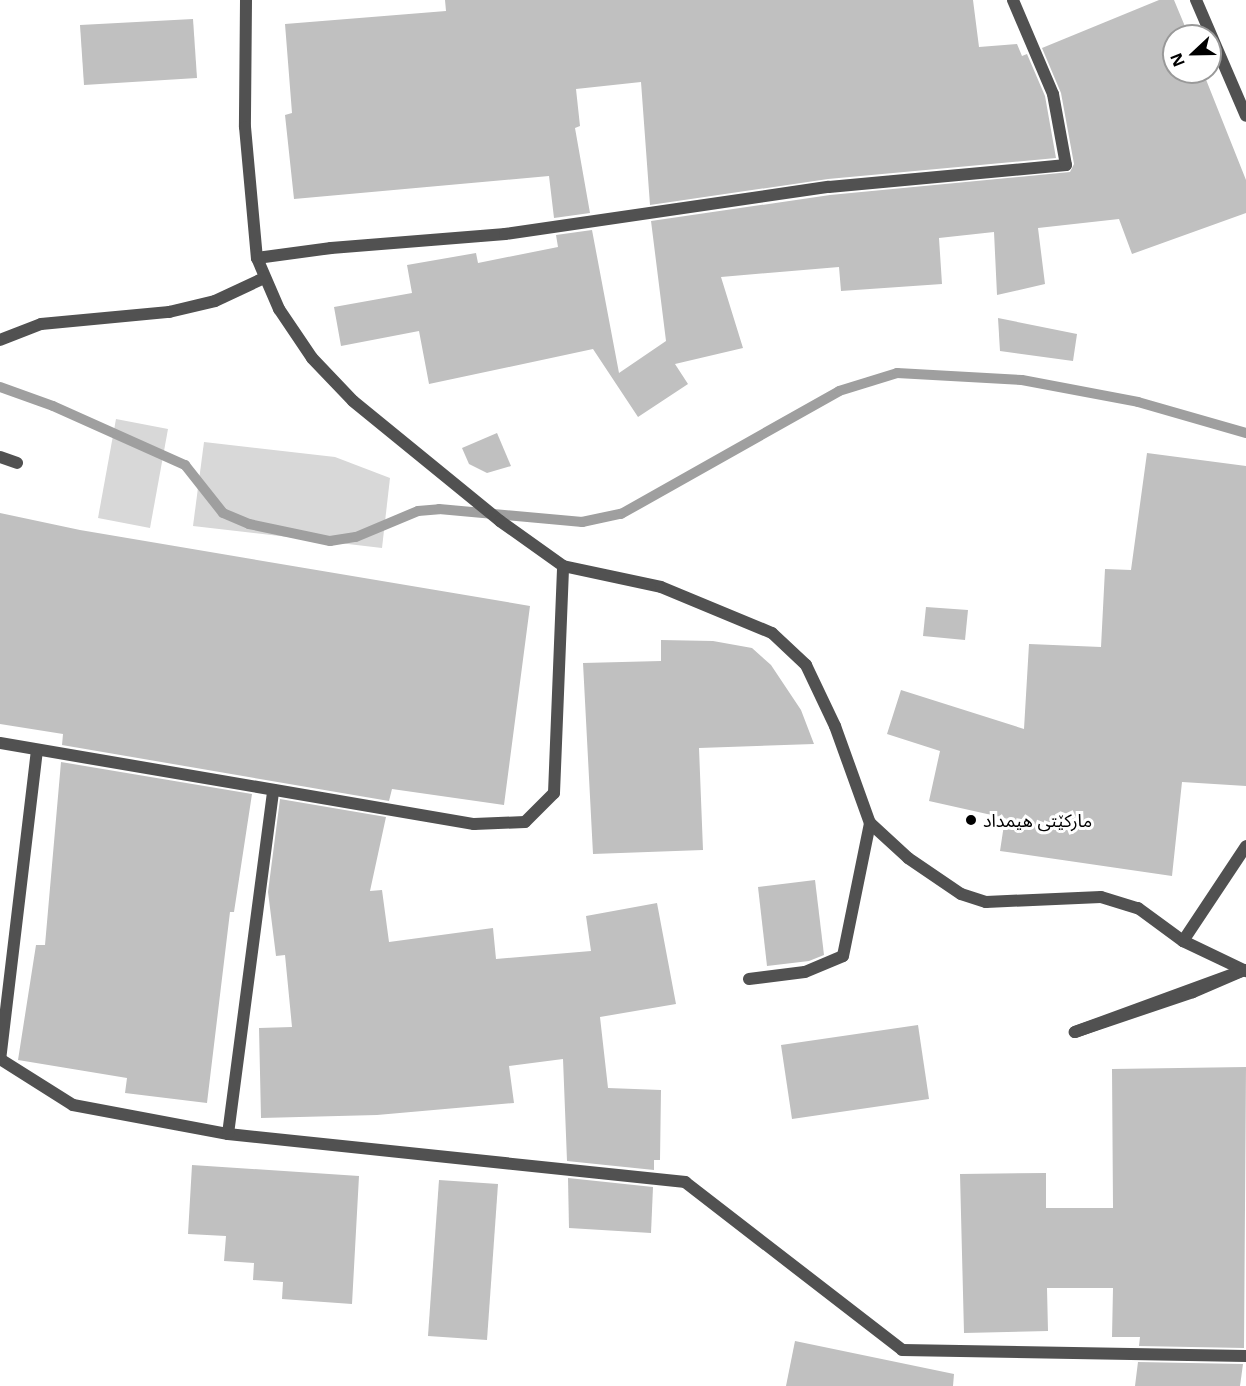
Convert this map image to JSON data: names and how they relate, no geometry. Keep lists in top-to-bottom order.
{
  "places": ["مارکێتی هیمداد"],
  "north": "left"
}
